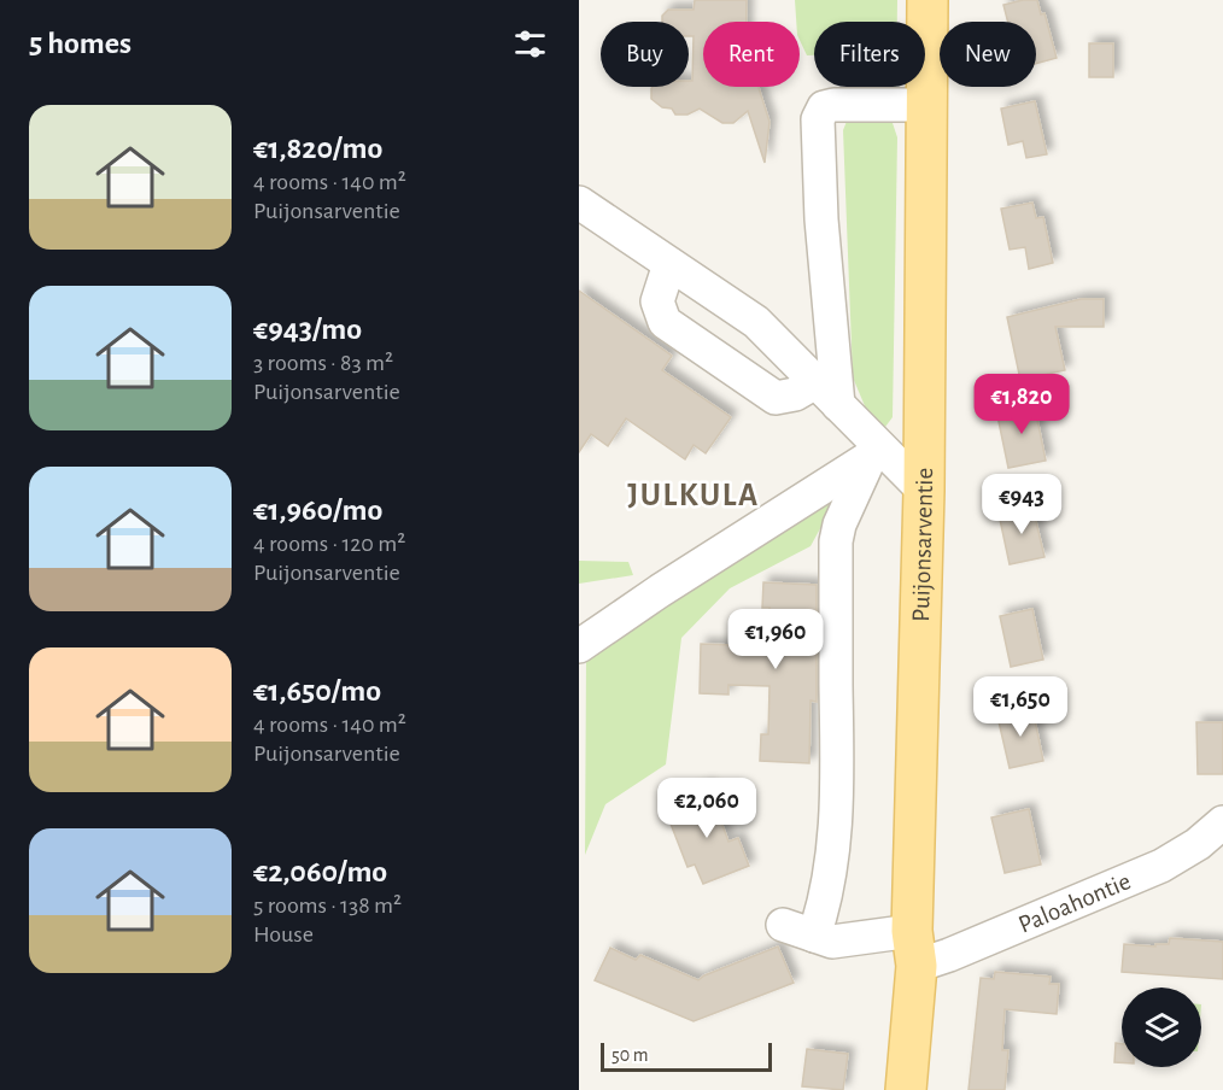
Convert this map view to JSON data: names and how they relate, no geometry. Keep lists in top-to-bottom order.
{
  "streets": {
    "main road": ["Puijonsarventie"],
    "street": ["Paloahontie"]
  },
  "crossings": [
    ["Puijonsarventie", "Paloahontie"]
  ],
  "districts": ["JULKULA"],
  "scale_bar": "50 m",
  "page": {
    "heading": "5 homes",
    "chip": [
      "Buy",
      "Rent",
      "Filters",
      "New"
    ],
    "list": [
      {
        "name": "€1,820/mo",
        "note": "4 rooms · 140 m² · Puijonsarventie"
      },
      {
        "name": "€943/mo",
        "note": "3 rooms · 83 m² · Puijonsarventie"
      },
      {
        "name": "€1,960/mo",
        "note": "4 rooms · 120 m² · Puijonsarventie"
      },
      {
        "name": "€1,650/mo",
        "note": "4 rooms · 140 m² · Puijonsarventie"
      },
      {
        "name": "€2,060/mo",
        "note": "5 rooms · 138 m² · House"
      }
    ],
    "price": [
      "€1,820",
      "€943",
      "€1,960",
      "€1,650",
      "€2,060"
    ],
    "scale": "50 m"
  }
}
